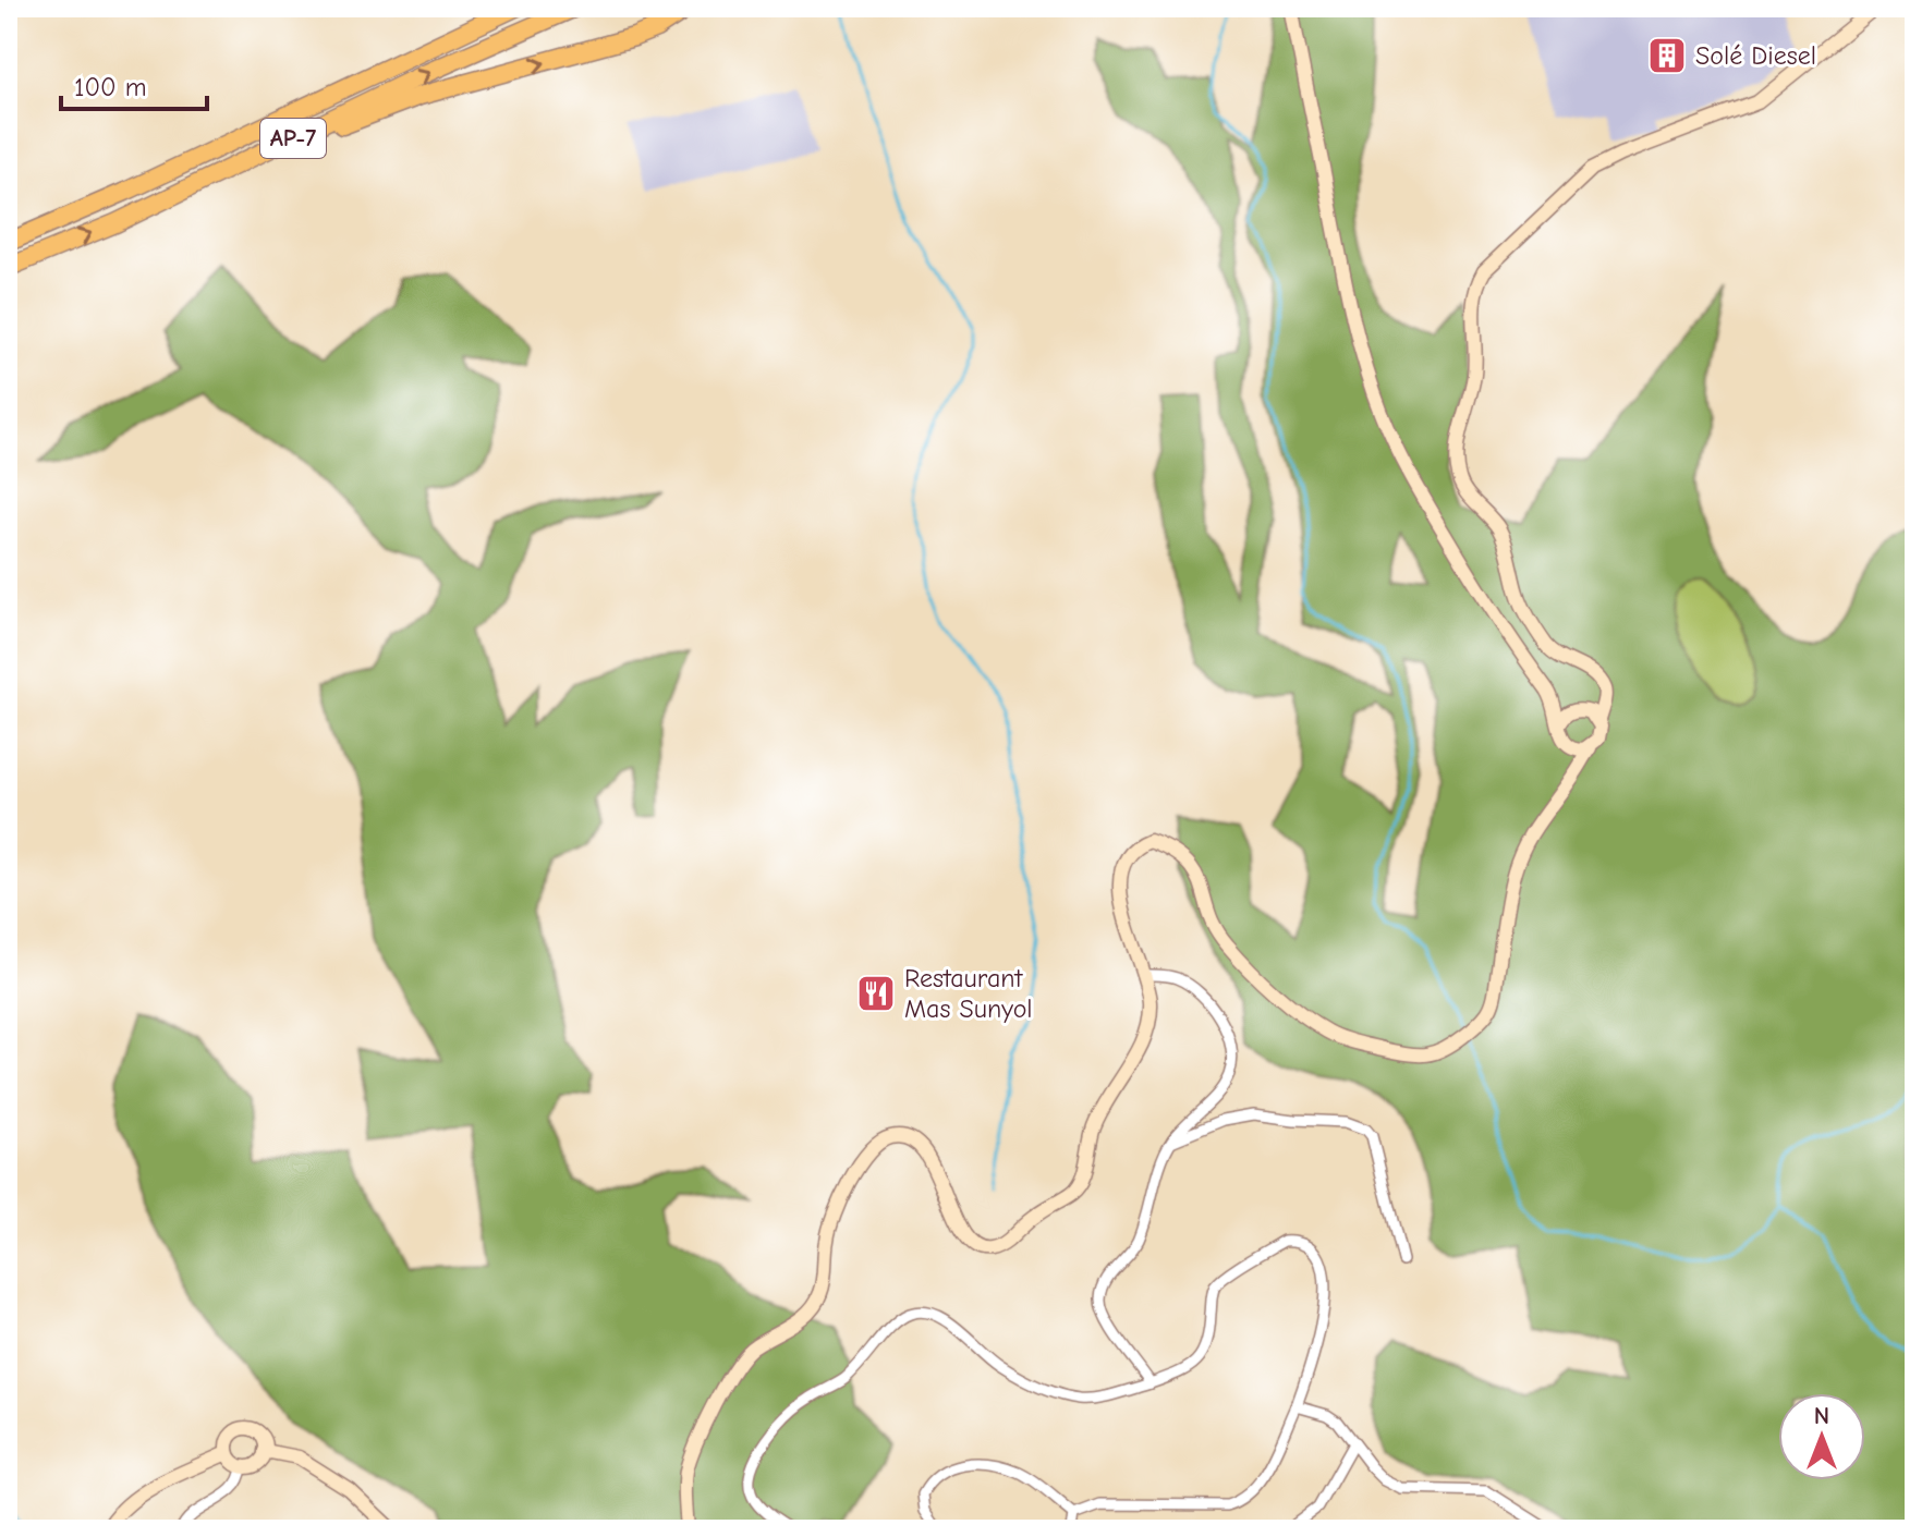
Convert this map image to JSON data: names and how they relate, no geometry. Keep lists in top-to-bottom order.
{
  "streets": {
    "highway": ["AP-7"]
  },
  "places": {
    "building": ["Solé Diesel"],
    "restaurant": ["Restaurant Mas Sunyol"]
  },
  "scale_bar": "100 m",
  "north": "top"
}
